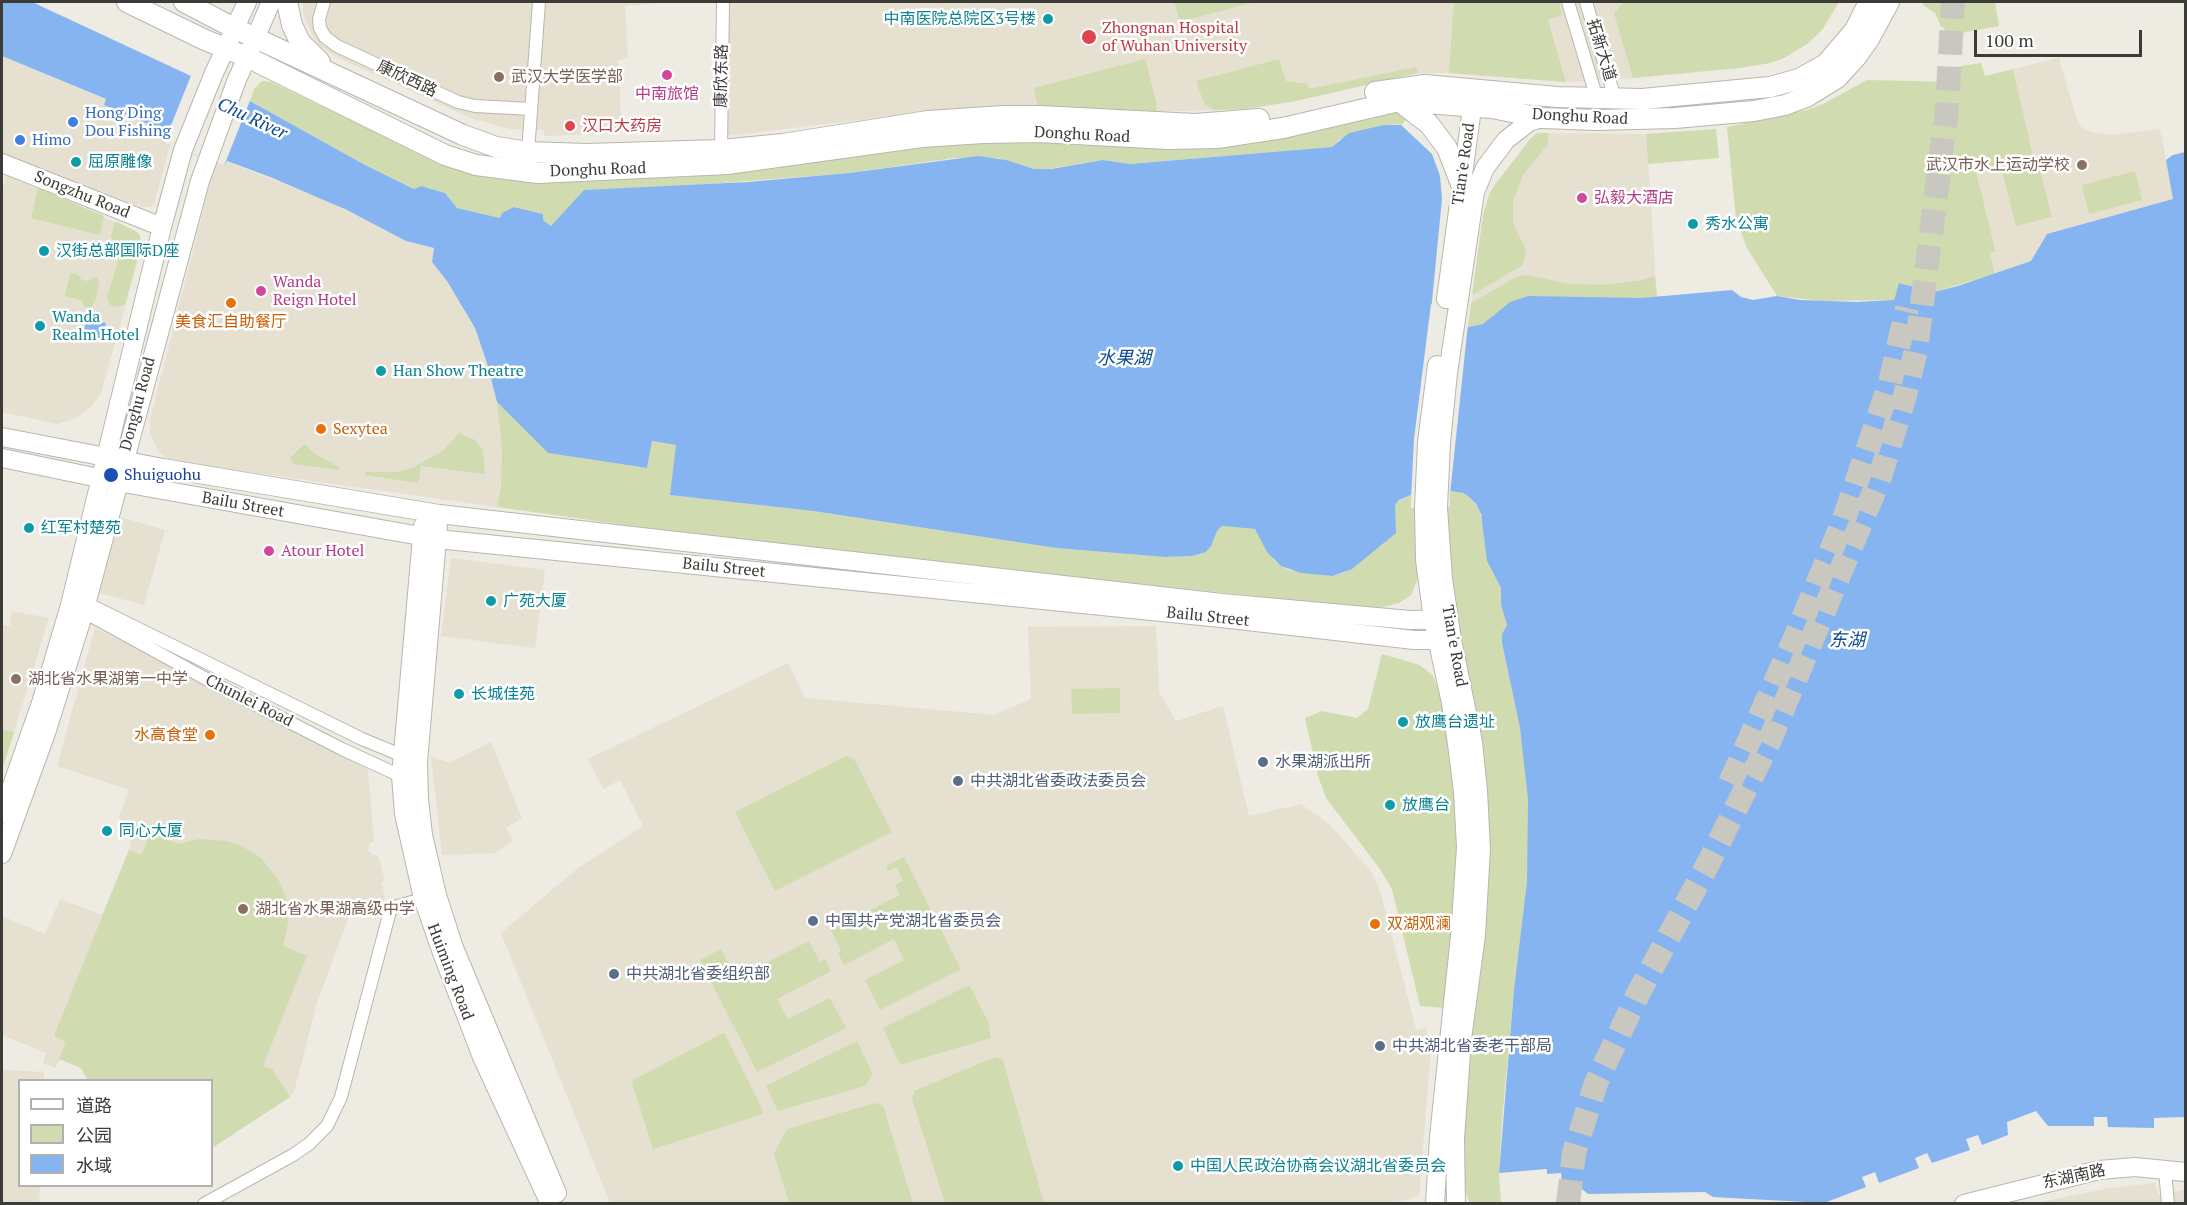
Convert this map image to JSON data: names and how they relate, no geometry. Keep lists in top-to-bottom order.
{
  "streets": {
    "main road": [
      "Donghu Road",
      "Tian'e Road",
      "Songzhu Road",
      "Bailu Street",
      "Huiming Road",
      "东湖南路"
    ],
    "street": [
      "拓新大道",
      "康欣东路",
      "康欣西路",
      "Chunlei Road"
    ]
  },
  "crossings": [
    ["拓新大道", "Donghu Road"],
    ["康欣东路", "Donghu Road"],
    ["Donghu Road", "Tian'e Road"],
    ["Donghu Road", "Songzhu Road"],
    ["Donghu Road", "Bailu Street"],
    ["Donghu Road", "Chunlei Road"],
    ["Tian'e Road", "Bailu Street"],
    ["Bailu Street", "Huiming Road"],
    ["Chunlei Road", "Huiming Road"]
  ],
  "water": ["Chu River", "水果湖", "东湖"],
  "places": [
    "中南医院总院区3号楼",
    "Zhongnan Hospital of Wuhan University",
    "中南旅馆",
    "武汉大学医学部",
    "Hong Ding Dou Fishing",
    "汉口大药房",
    "Himo",
    "屈原雕像",
    "武汉市水上运动学校",
    "弘毅大酒店",
    "秀水公寓",
    "汉街总部国际D座",
    "Wanda Reign Hotel",
    "美食汇自助餐厅",
    "Wanda Realm Hotel",
    "Han Show Theatre",
    "Sexytea",
    "Shuiguohu",
    "红军村楚苑",
    "Atour Hotel",
    "广苑大厦",
    "湖北省水果湖第一中学",
    "长城佳苑",
    "放鹰台遗址",
    "水高食堂",
    "水果湖派出所",
    "中共湖北省委政法委员会",
    "放鹰台",
    "同心大厦",
    "湖北省水果湖高级中学",
    "中国共产党湖北省委员会",
    "双湖观澜",
    "中共湖北省委组织部",
    "中共湖北省委老干部局",
    "中国人民政治协商会议湖北省委员会"
  ],
  "legend": ["道路", "公园", "水域"],
  "scale_bar": "100 m"
}
